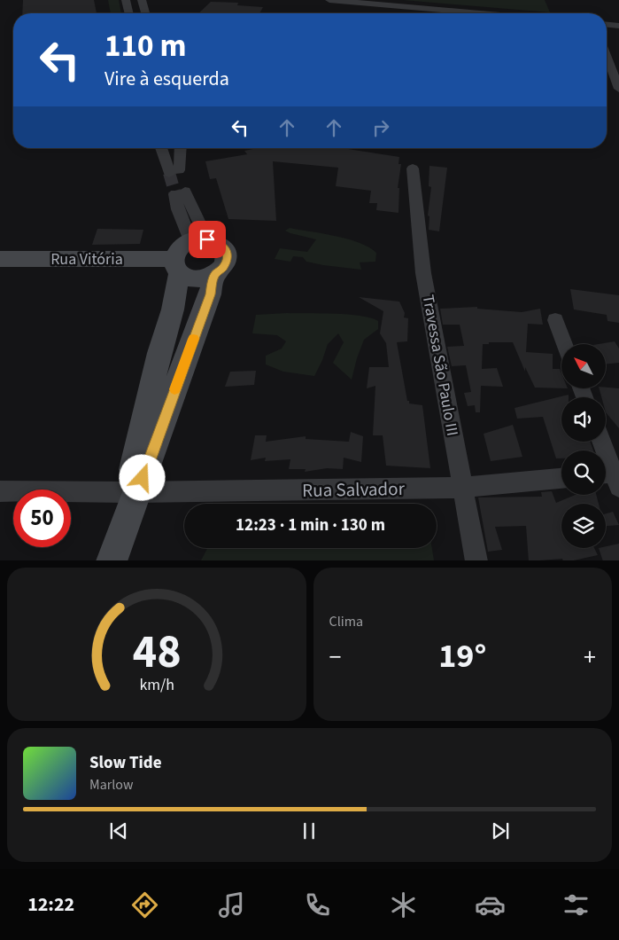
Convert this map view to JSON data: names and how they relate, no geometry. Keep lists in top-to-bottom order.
{
  "streets": {
    "main road": ["Rua Vitória"],
    "street": ["Travessa São Paulo III", "Rua Salvador"]
  },
  "crossings": [
    ["Travessa São Paulo III", "Rua Salvador"]
  ],
  "north": "top left",
  "page": {
    "turn": ["110 m", "Vire à esquerda"],
    "limit": "50",
    "trip": "12:23 · 1 min · 130 m",
    "tile": "Clima",
    "heat": ["−", "19°", "+"],
    "song": ["Slow Tide", "Marlow"],
    "tabs": "12:22",
    "gauge": ["48", "km/h"]
  }
}
